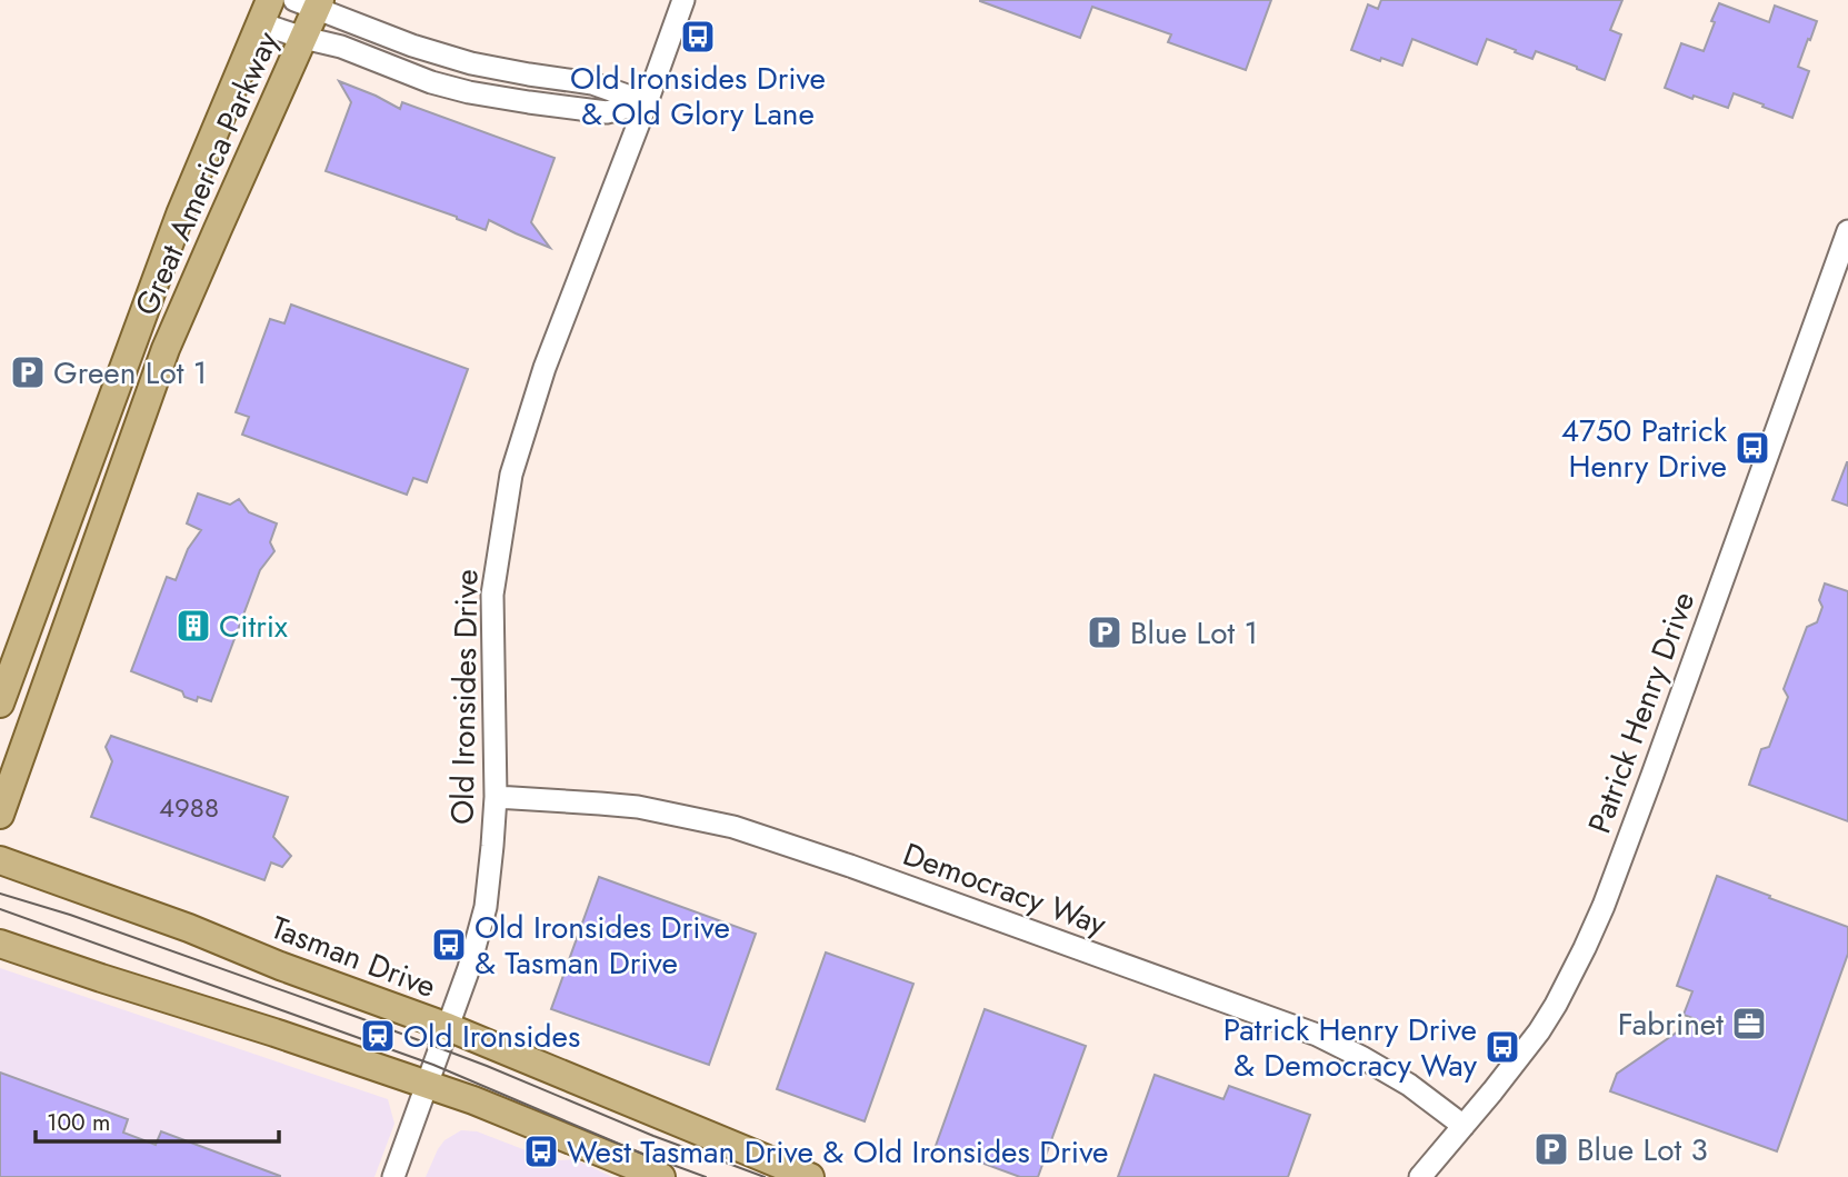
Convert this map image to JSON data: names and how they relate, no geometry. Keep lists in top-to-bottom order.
{
  "streets": {
    "main road": ["Great America Parkway", "Tasman Drive"],
    "street": ["Old Ironsides Drive", "Patrick Henry Drive", "Democracy Way"]
  },
  "crossings": [
    ["Old Ironsides Drive", "Democracy Way"],
    ["Old Ironsides Drive", "Tasman Drive"],
    ["Patrick Henry Drive", "Democracy Way"]
  ],
  "places": {
    "bus stop": [
      "Old Ironsides Drive & Old Glory Lane",
      "4750 Patrick Henry Drive",
      "Old Ironsides Drive & Tasman Drive",
      "Patrick Henry Drive & Democracy Way",
      "West Tasman Drive & Old Ironsides Drive"
    ],
    "parking": ["Green Lot 1", "Blue Lot 1", "Blue Lot 3"],
    "building": ["Citrix"],
    "office": ["Fabrinet"],
    "station": ["Old Ironsides"]
  },
  "house_numbers": ["4988"],
  "scale_bar": "100 m"
}
